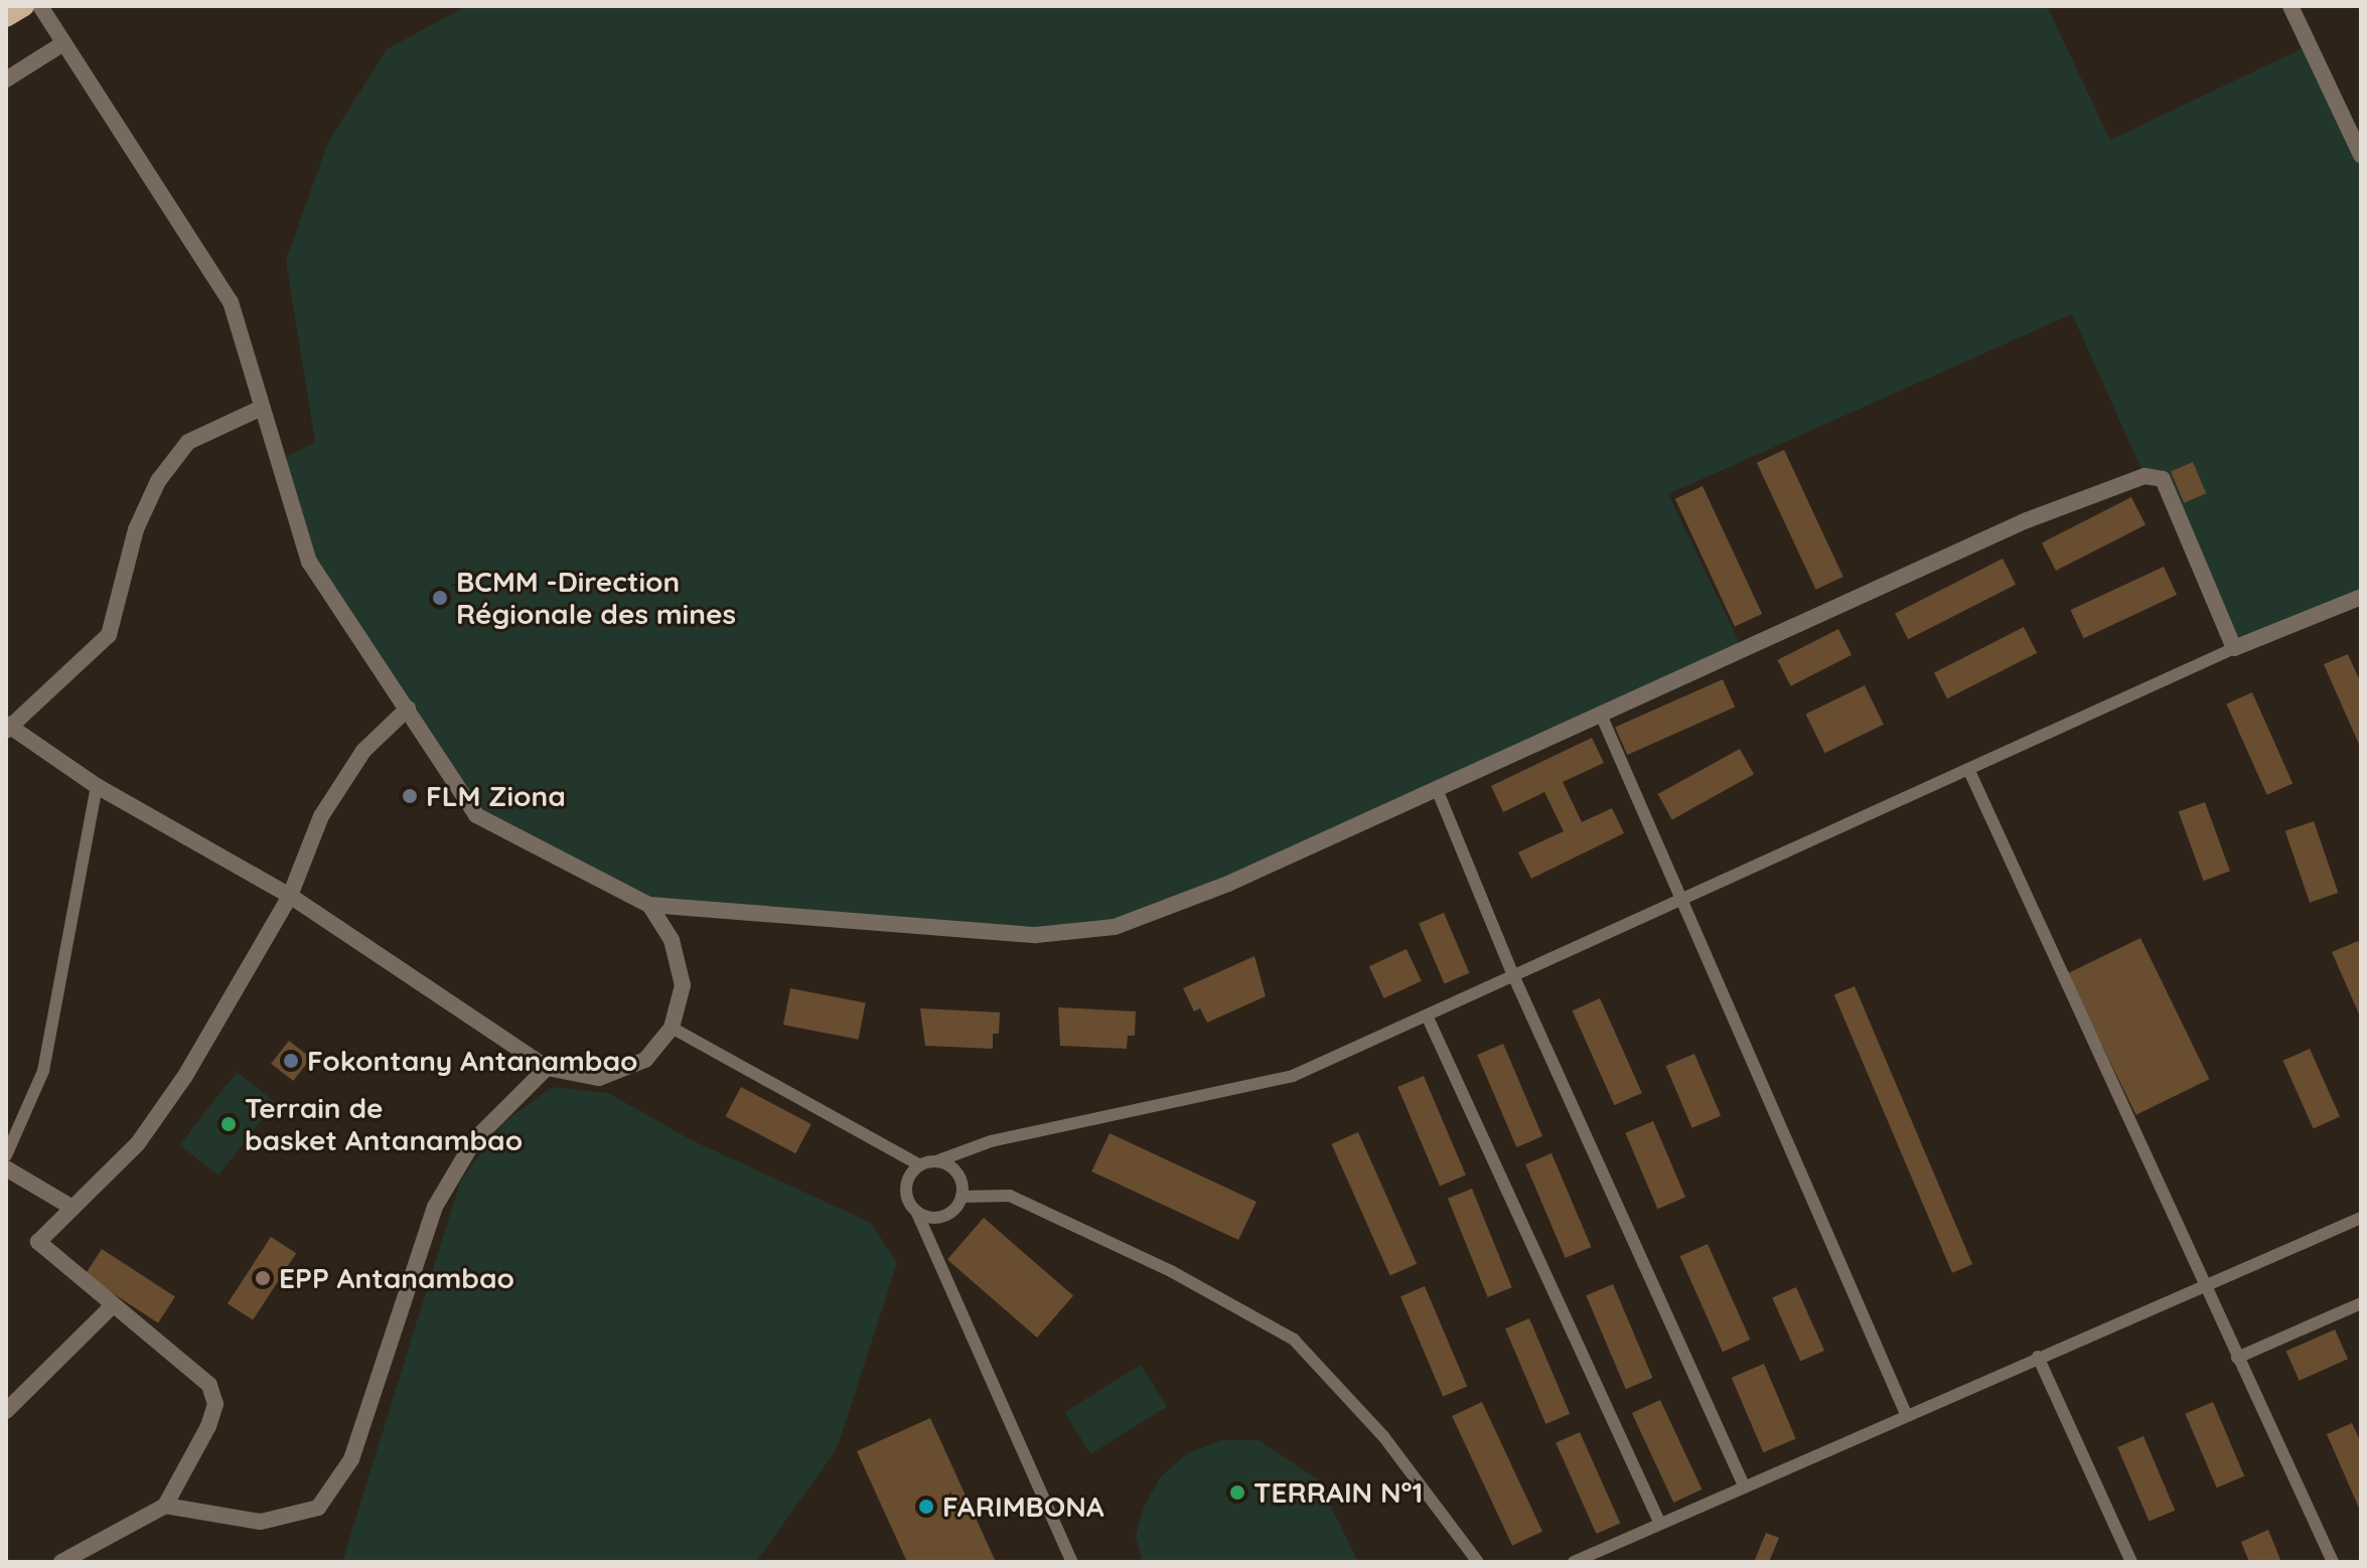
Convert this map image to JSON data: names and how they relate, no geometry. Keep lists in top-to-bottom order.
{
  "places": [
    "BCMM -Direction Régionale des mines",
    "FLM Ziona",
    "Fokontany Antanambao",
    "Terrain de basket Antanambao",
    "EPP Antanambao",
    "TERRAIN N°1",
    "FARIMBONA"
  ]
}
